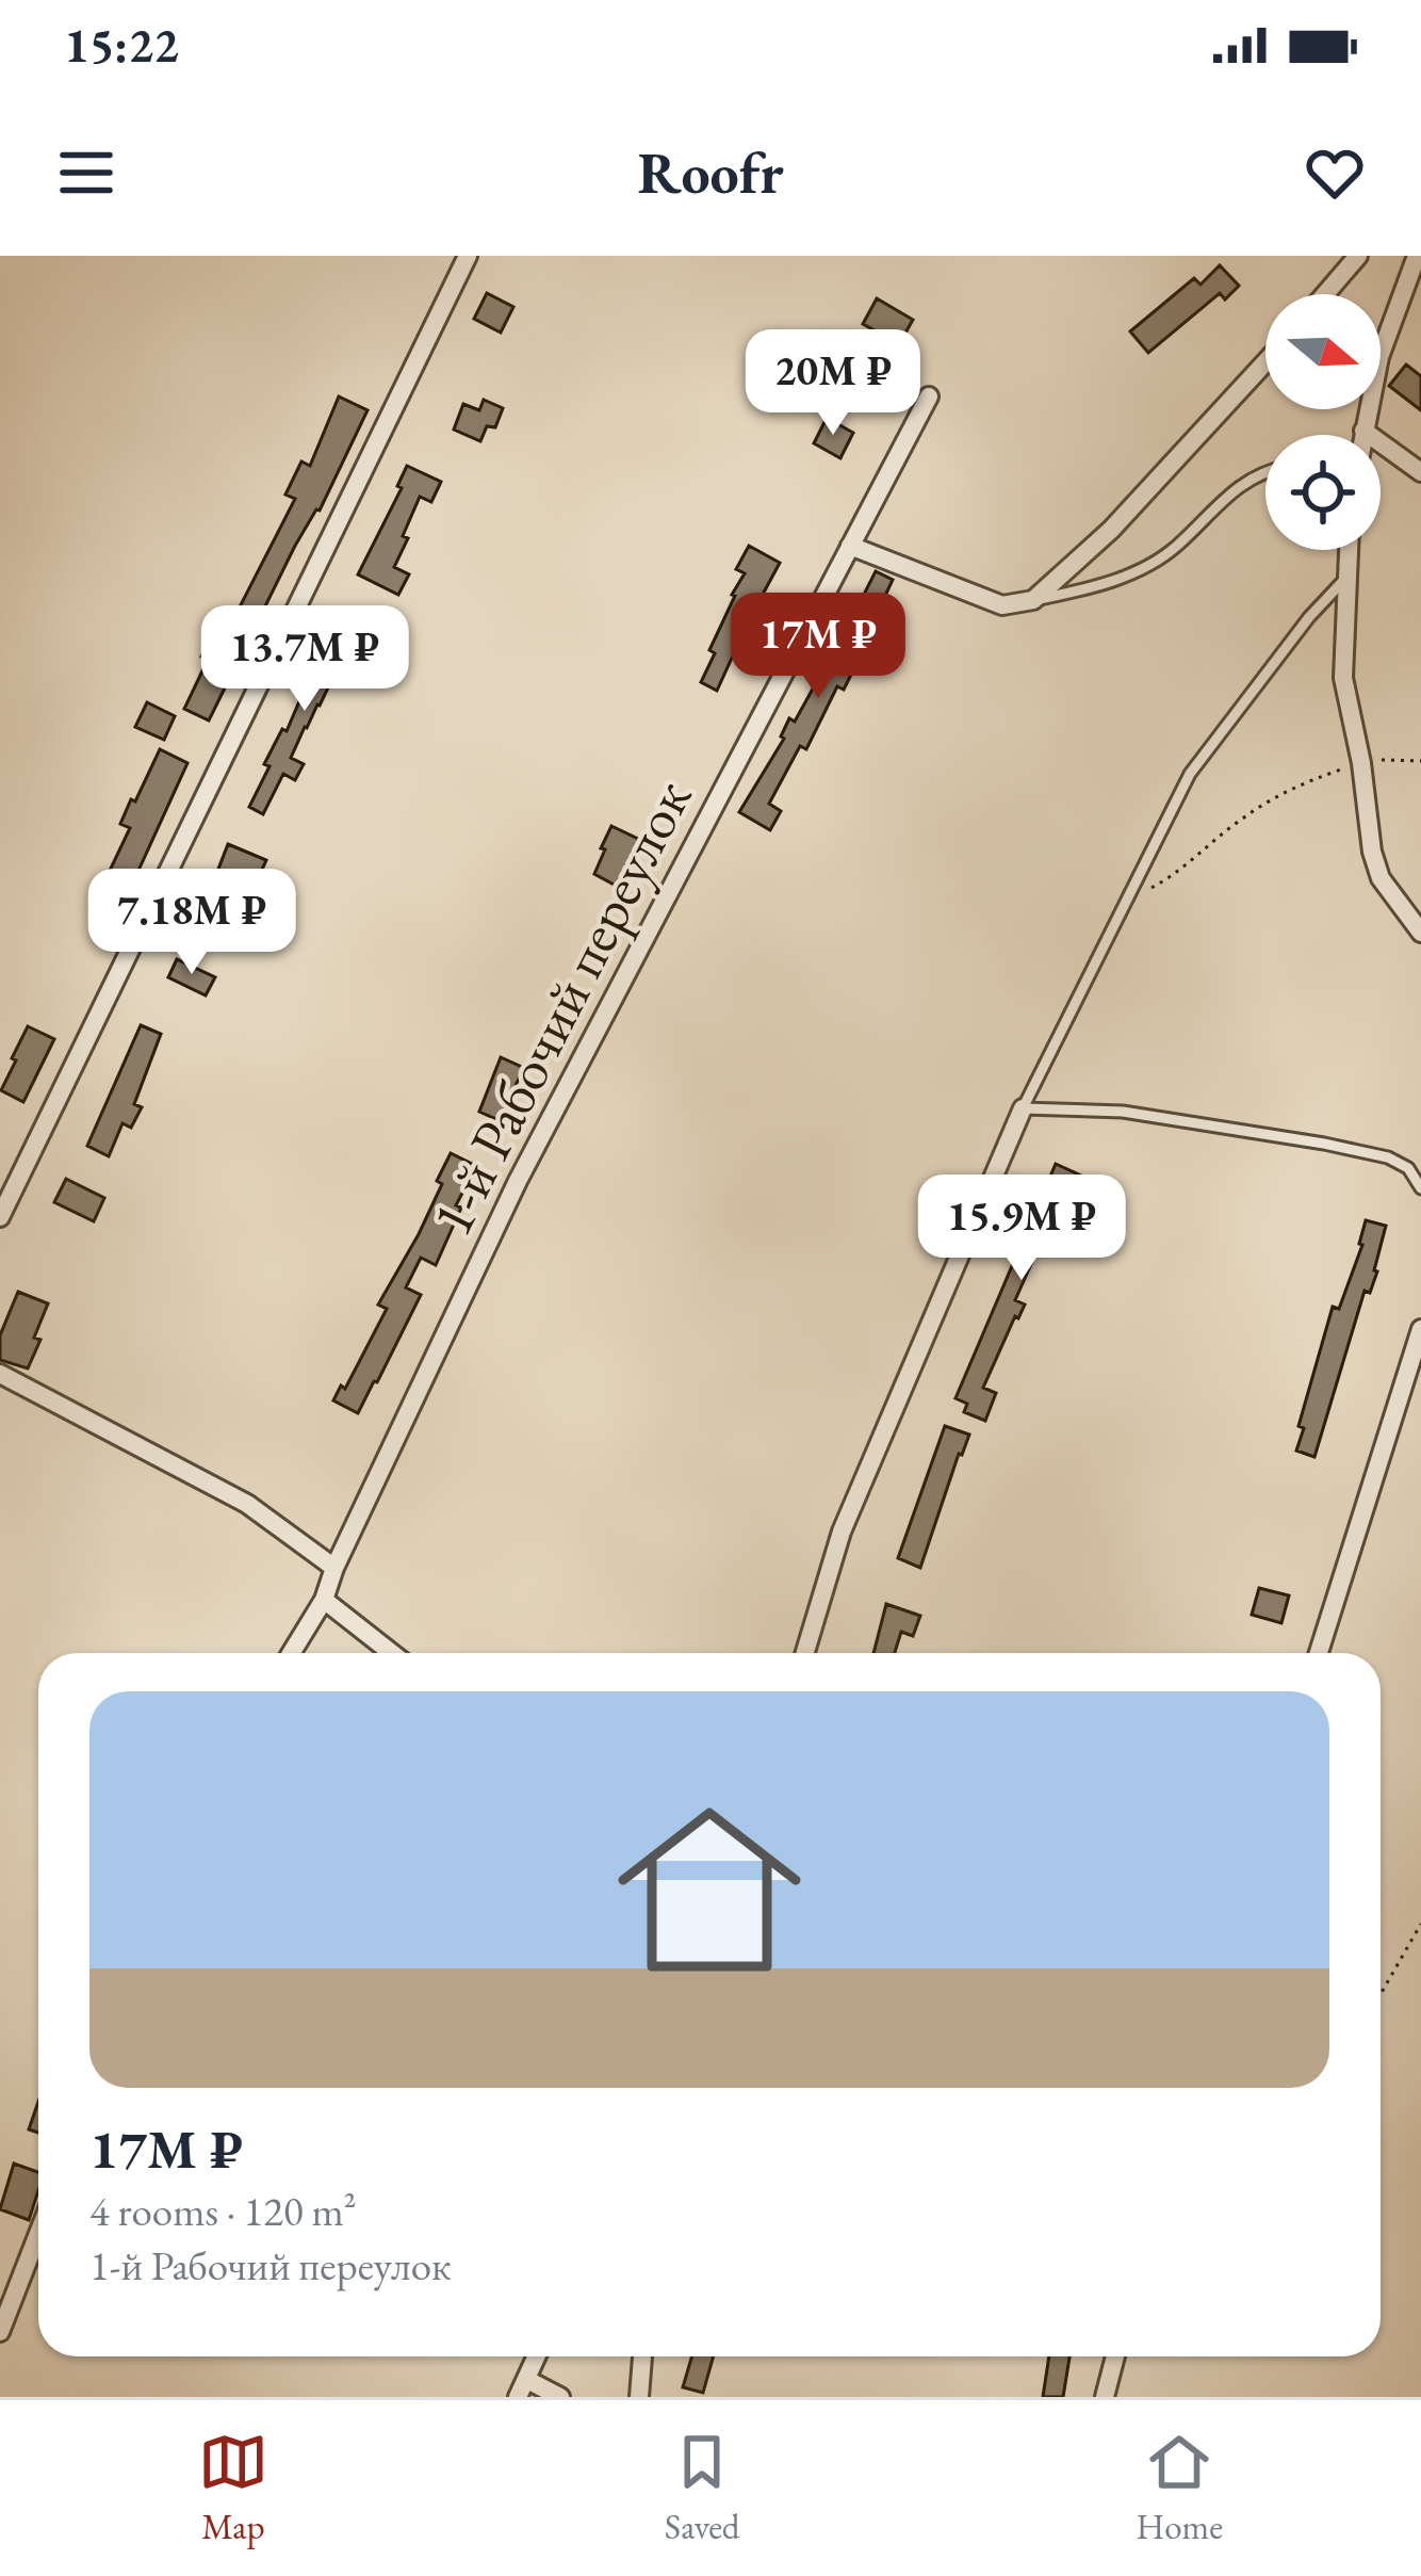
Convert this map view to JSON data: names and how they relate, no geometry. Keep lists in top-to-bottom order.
{
  "streets": {
    "street": ["1-й Рабочий переулок"]
  },
  "north": "right",
  "page": {
    "status": "15:22",
    "header": "Roofr",
    "price": [
      "20M ₽",
      "17M ₽",
      "13.7M ₽",
      "7.18M ₽",
      "15.9M ₽"
    ],
    "list": [
      {
        "name": "17M ₽",
        "note": "4 rooms · 120 m² · 1-й Рабочий переулок"
      }
    ],
    "tabs": ["Map", "Saved", "Home"]
  }
}
